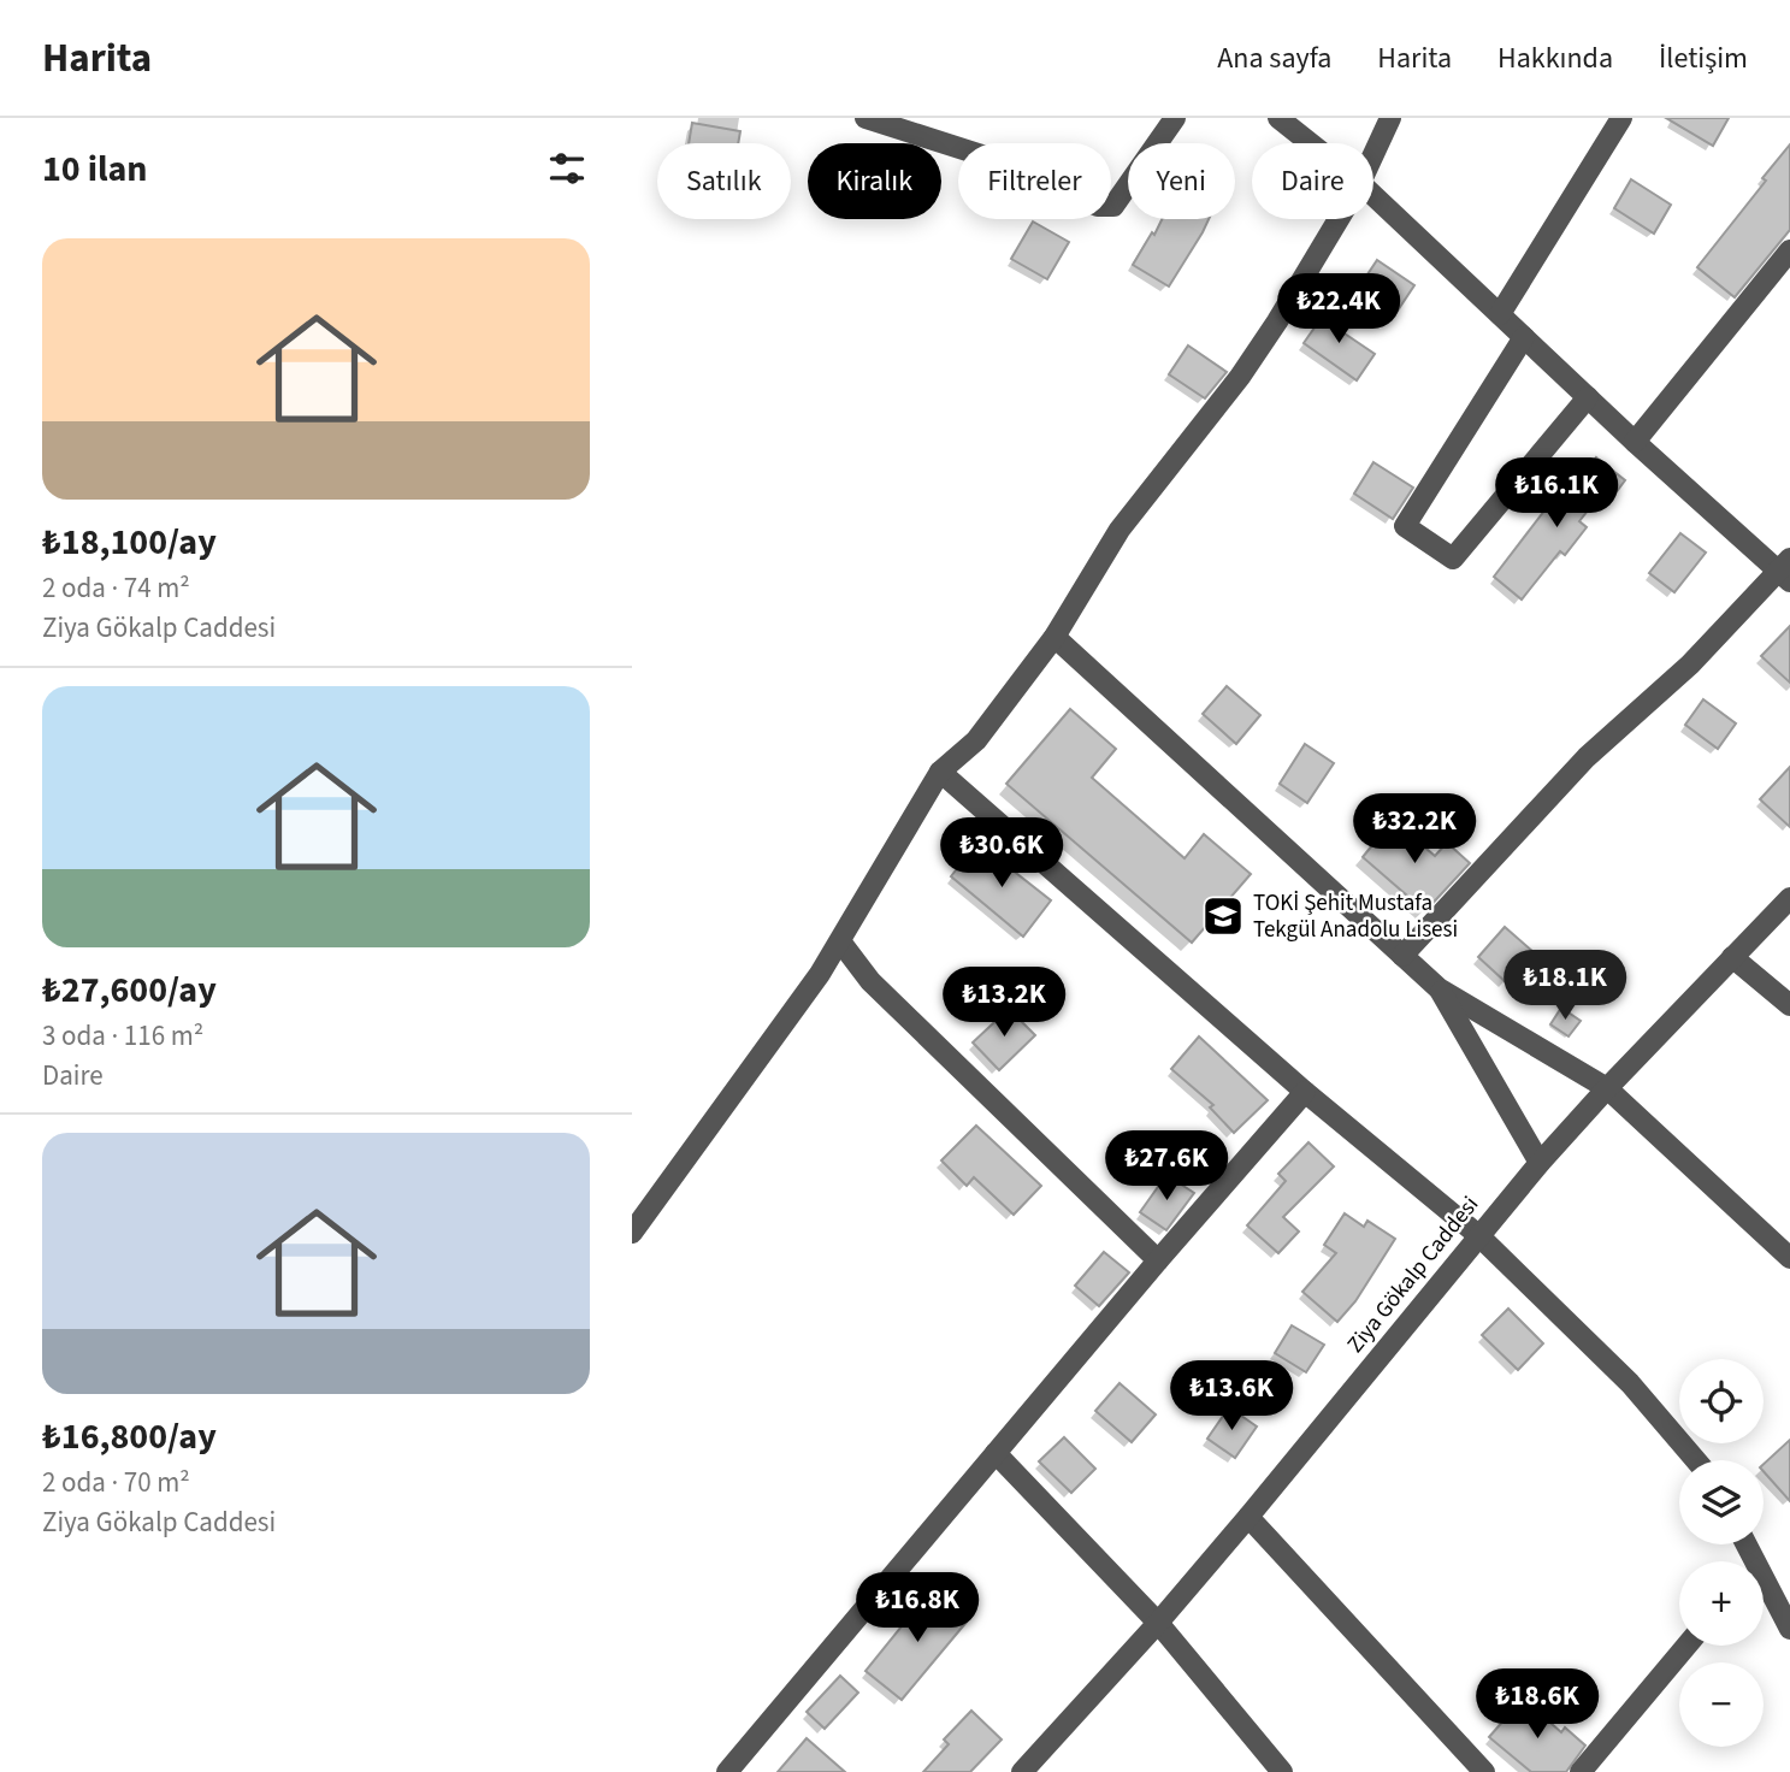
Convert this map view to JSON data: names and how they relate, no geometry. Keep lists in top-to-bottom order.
{
  "streets": {
    "street": ["Ziya Gökalp Caddesi"]
  },
  "places": {
    "school or university": ["TOKİ Şehit Mustafa Tekgül Anadolu Lisesi"]
  },
  "page": {
    "header": "Harita",
    "nav": [
      "Ana sayfa",
      "Harita",
      "Hakkında",
      "İletişim"
    ],
    "heading": "10 ilan",
    "chip": [
      "Satılık",
      "Kiralık",
      "Filtreler",
      "Yeni",
      "Daire"
    ],
    "list": [
      {
        "name": "₺18,100/ay",
        "note": "2 oda · 74 m² · Ziya Gökalp Caddesi"
      },
      {
        "name": "₺27,600/ay",
        "note": "3 oda · 116 m² · Daire"
      },
      {
        "name": "₺16,800/ay",
        "note": "2 oda · 70 m² · Ziya Gökalp Caddesi"
      }
    ],
    "price": [
      "₺22.4K",
      "₺16.1K",
      "₺32.2K",
      "₺30.6K",
      "₺18.1K",
      "₺13.2K",
      "₺27.6K",
      "₺13.6K",
      "₺16.8K",
      "₺18.6K"
    ],
    "map_buttons": ["+", "−"]
  }
}
